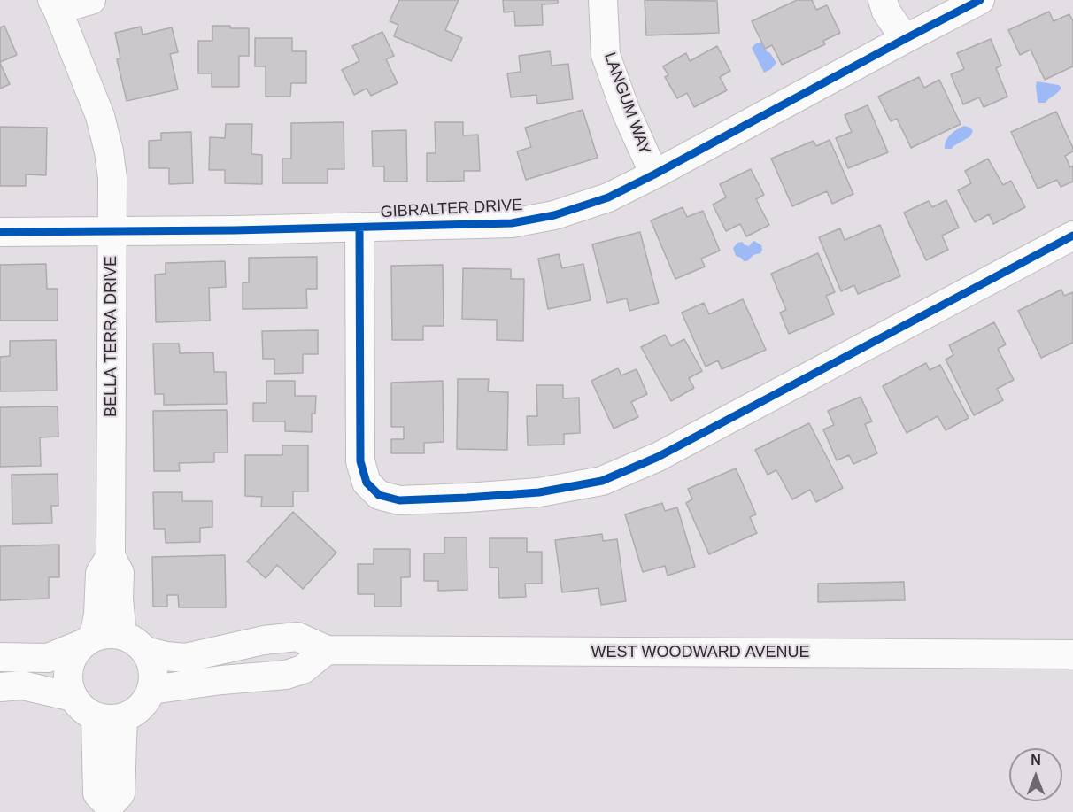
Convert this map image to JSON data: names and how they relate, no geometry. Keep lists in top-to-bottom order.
{
  "streets": {
    "street": [
      "LANGUM WAY",
      "GIBRALTER DRIVE",
      "BELLA TERRA DRIVE",
      "WEST WOODWARD AVENUE"
    ]
  },
  "crossings": [
    ["LANGUM WAY", "GIBRALTER DRIVE"],
    ["GIBRALTER DRIVE", "BELLA TERRA DRIVE"],
    ["BELLA TERRA DRIVE", "WEST WOODWARD AVENUE"]
  ],
  "north": "top"
}
